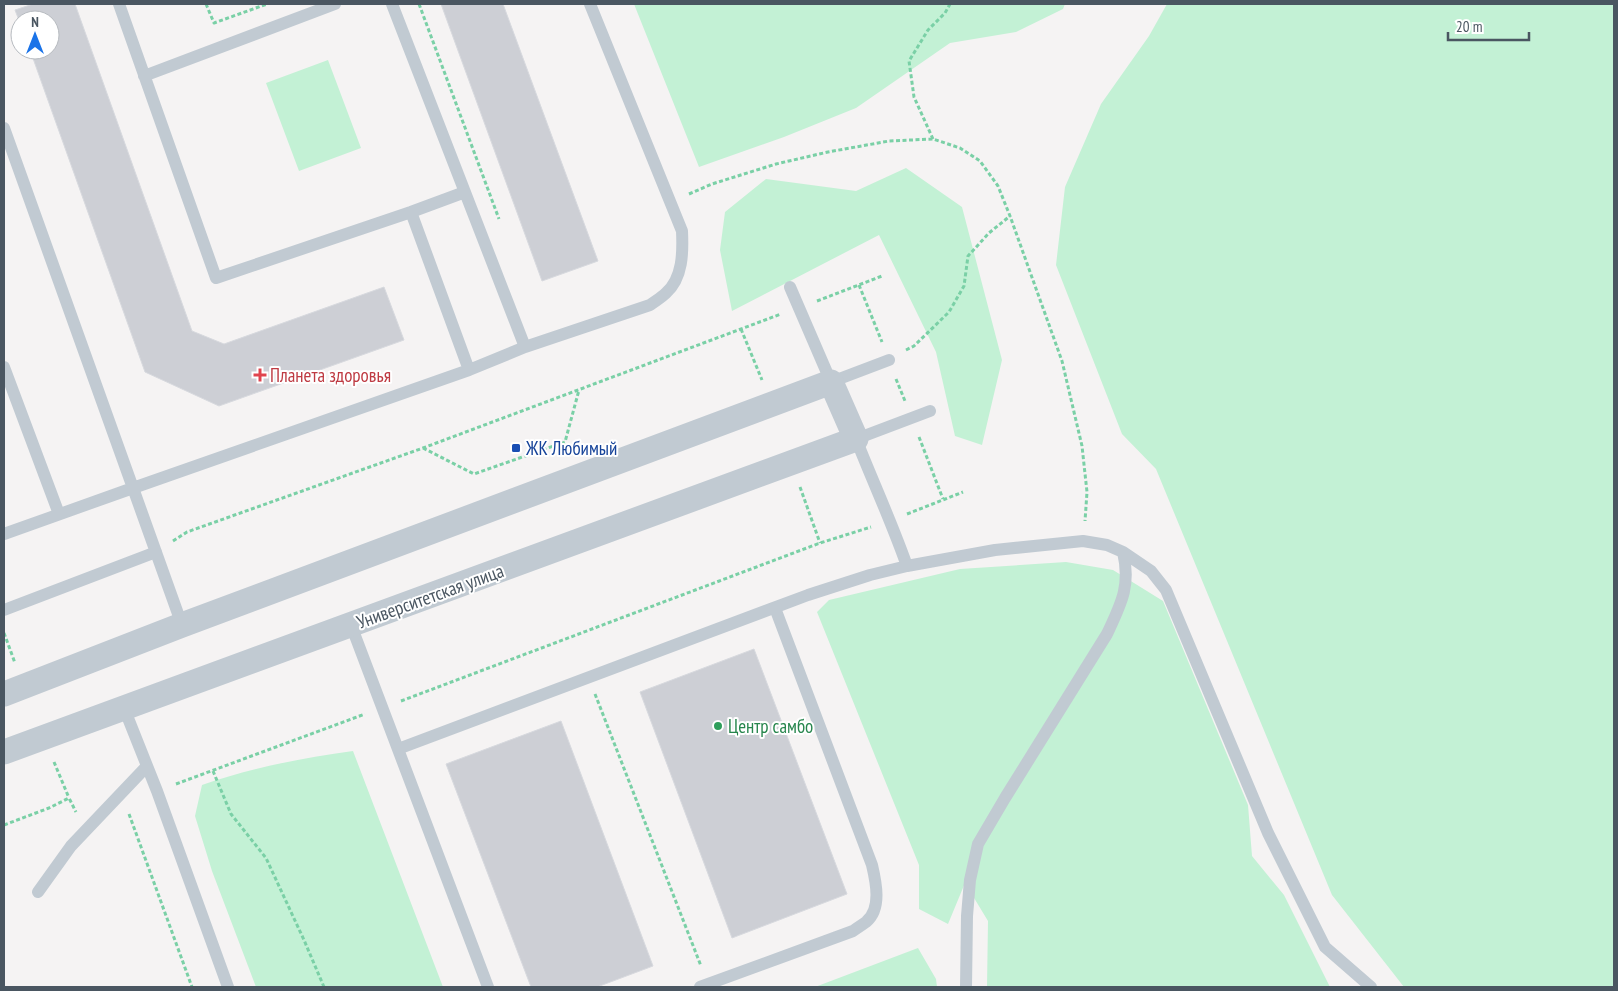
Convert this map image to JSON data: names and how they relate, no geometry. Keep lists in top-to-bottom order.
{
  "streets": {
    "street": ["Университетская улица"]
  },
  "places": {
    "health": ["Планета здоровья"],
    "transit": ["ЖК Любимый"],
    "other": ["Центр самбо"]
  },
  "scale_bar": "20 m",
  "north": "top"
}
